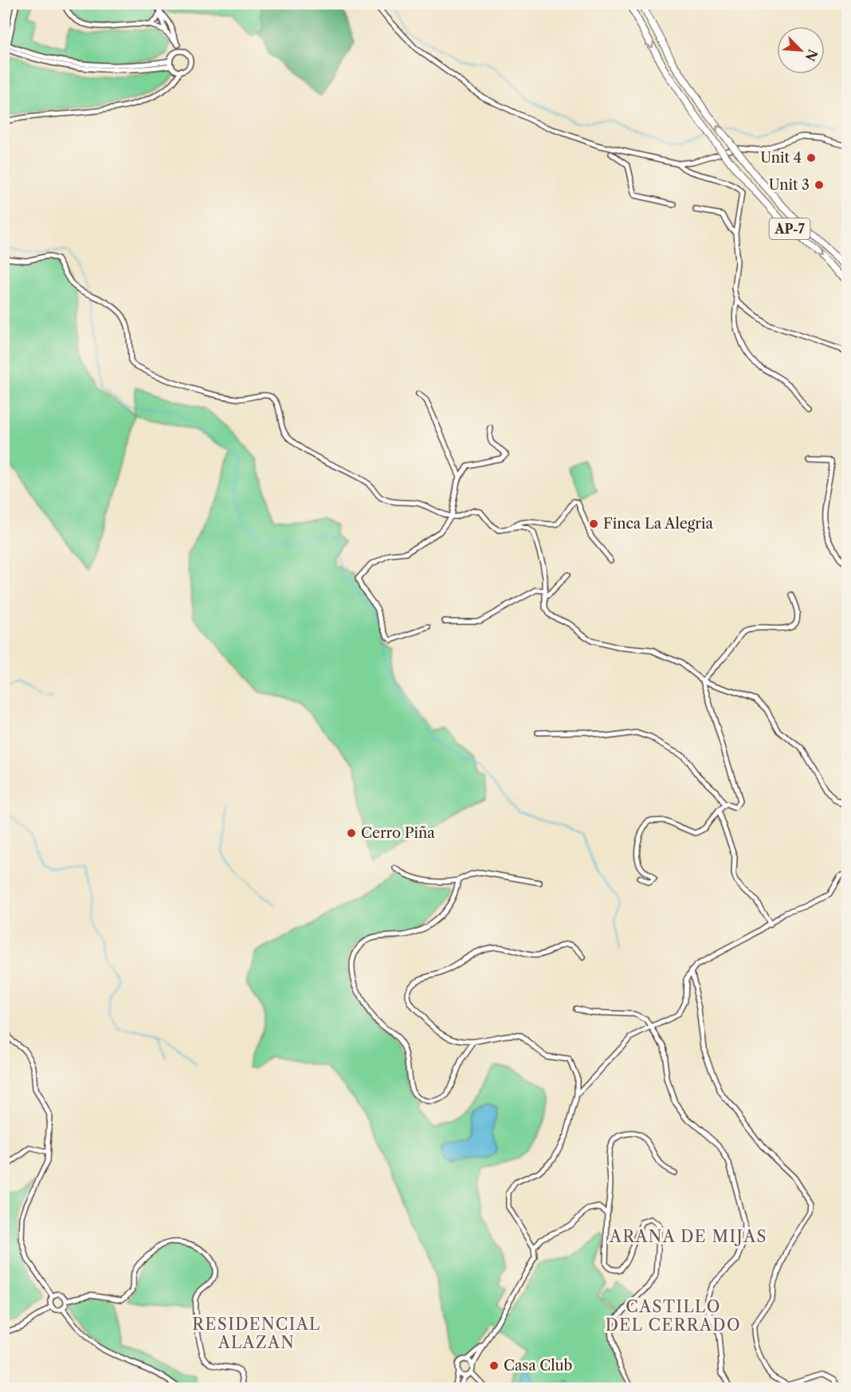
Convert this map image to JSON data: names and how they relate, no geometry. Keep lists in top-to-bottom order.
{
  "streets": {
    "highway": ["AP-7"]
  },
  "districts": ["ARANA DE MIJAS", "CASTILLO DEL CERRADO", "RESIDENCIAL ALAZAN"],
  "places": [
    "Unit 4",
    "Unit 3",
    "Finca La Alegria",
    "Cerro Piña",
    "Casa Club"
  ],
  "north": "bottom right"
}
